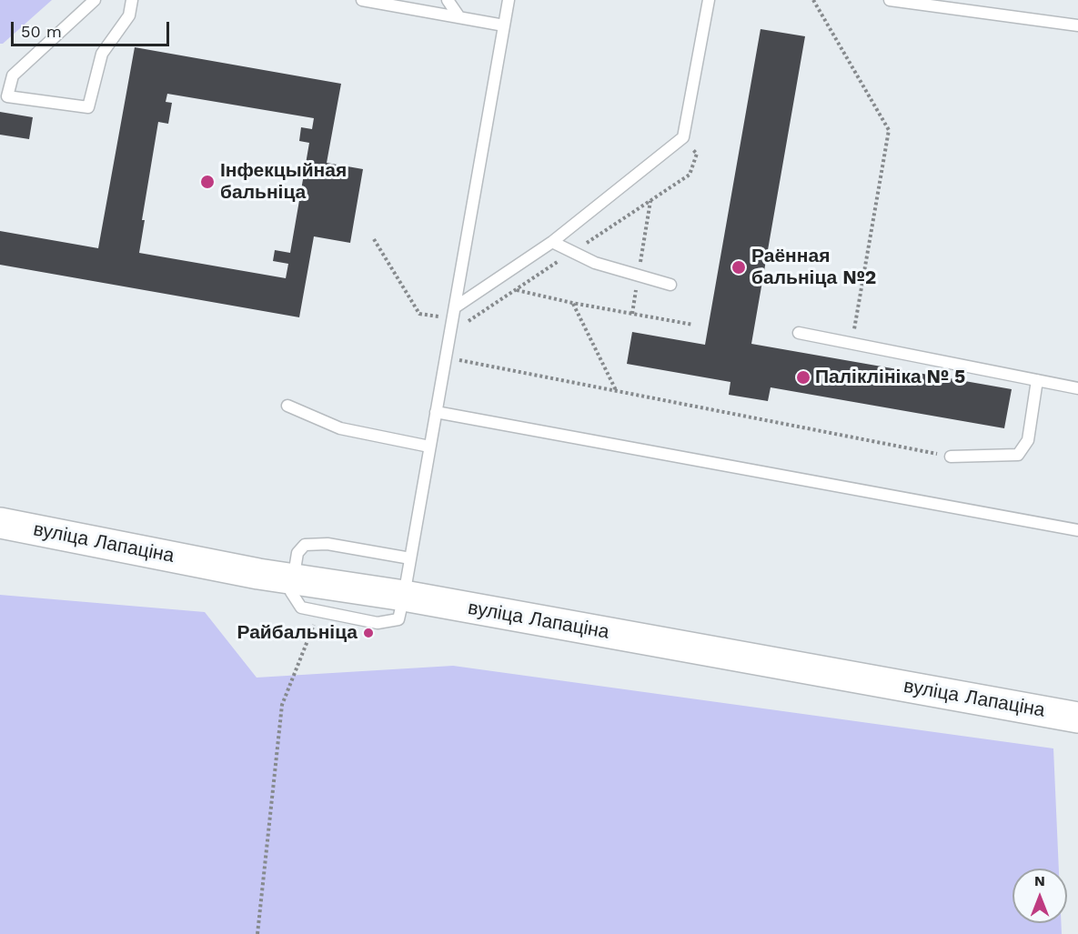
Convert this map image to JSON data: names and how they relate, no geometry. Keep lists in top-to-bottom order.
{
  "streets": {
    "main road": ["вуліца Лапаціна"]
  },
  "places": [
    "Інфекцыйная бальніца",
    "Раённая бальніца №2",
    "Паліклініка № 5",
    "Райбальніца"
  ],
  "scale_bar": "50 m",
  "north": "top"
}
